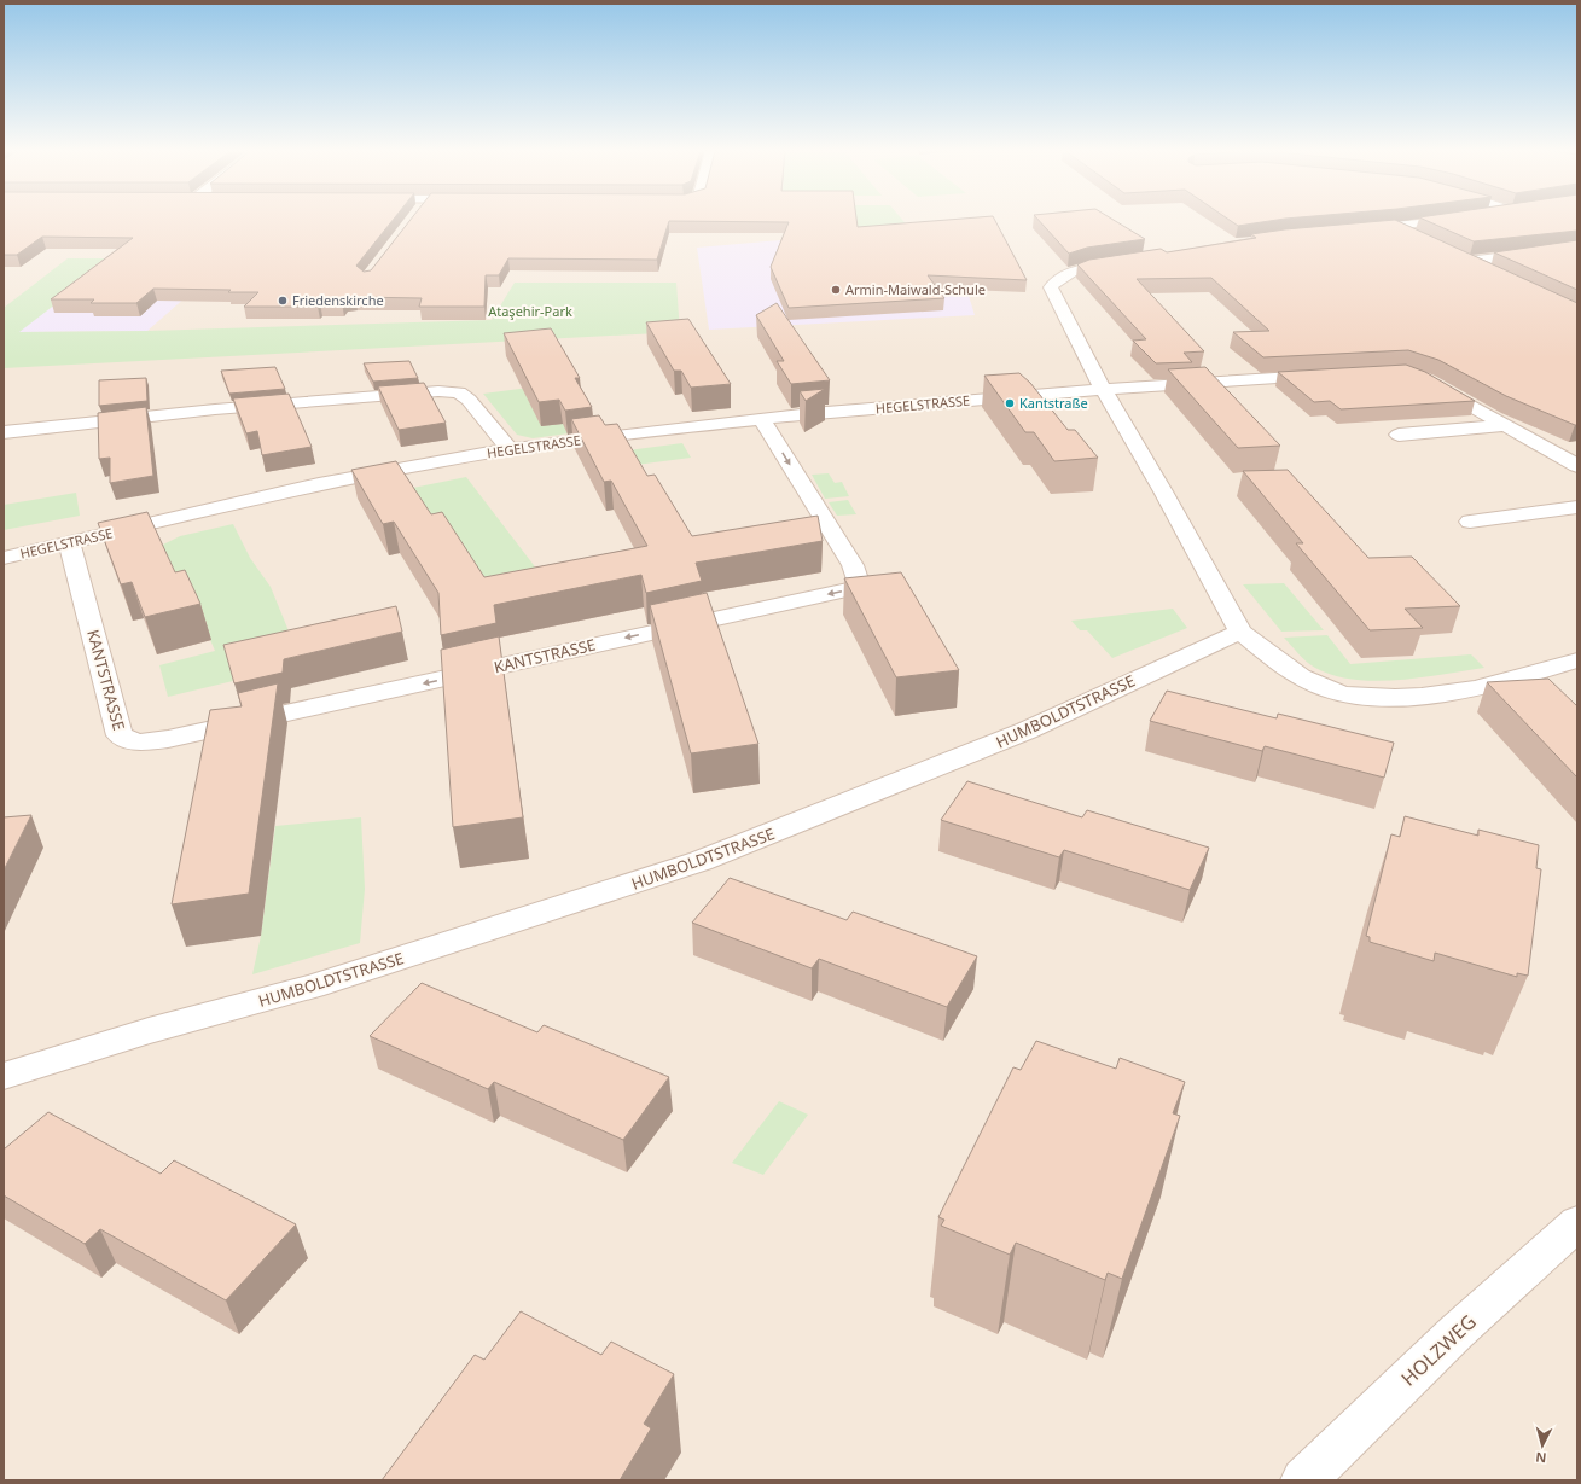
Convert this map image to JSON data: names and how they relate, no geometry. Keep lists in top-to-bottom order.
{
  "streets": {
    "street": [
      "HEGELSTRASSE",
      "KANTSTRASSE",
      "HUMBOLDTSTRASSE",
      "HOLZWEG"
    ]
  },
  "crossings": [
    ["HEGELSTRASSE", "KANTSTRASSE"]
  ],
  "parks": ["Ataşehir-Park"],
  "places": ["Armin-Maiwald-Schule", "Friedenskirche", "Kantstraße"],
  "north": "bottom"
}
